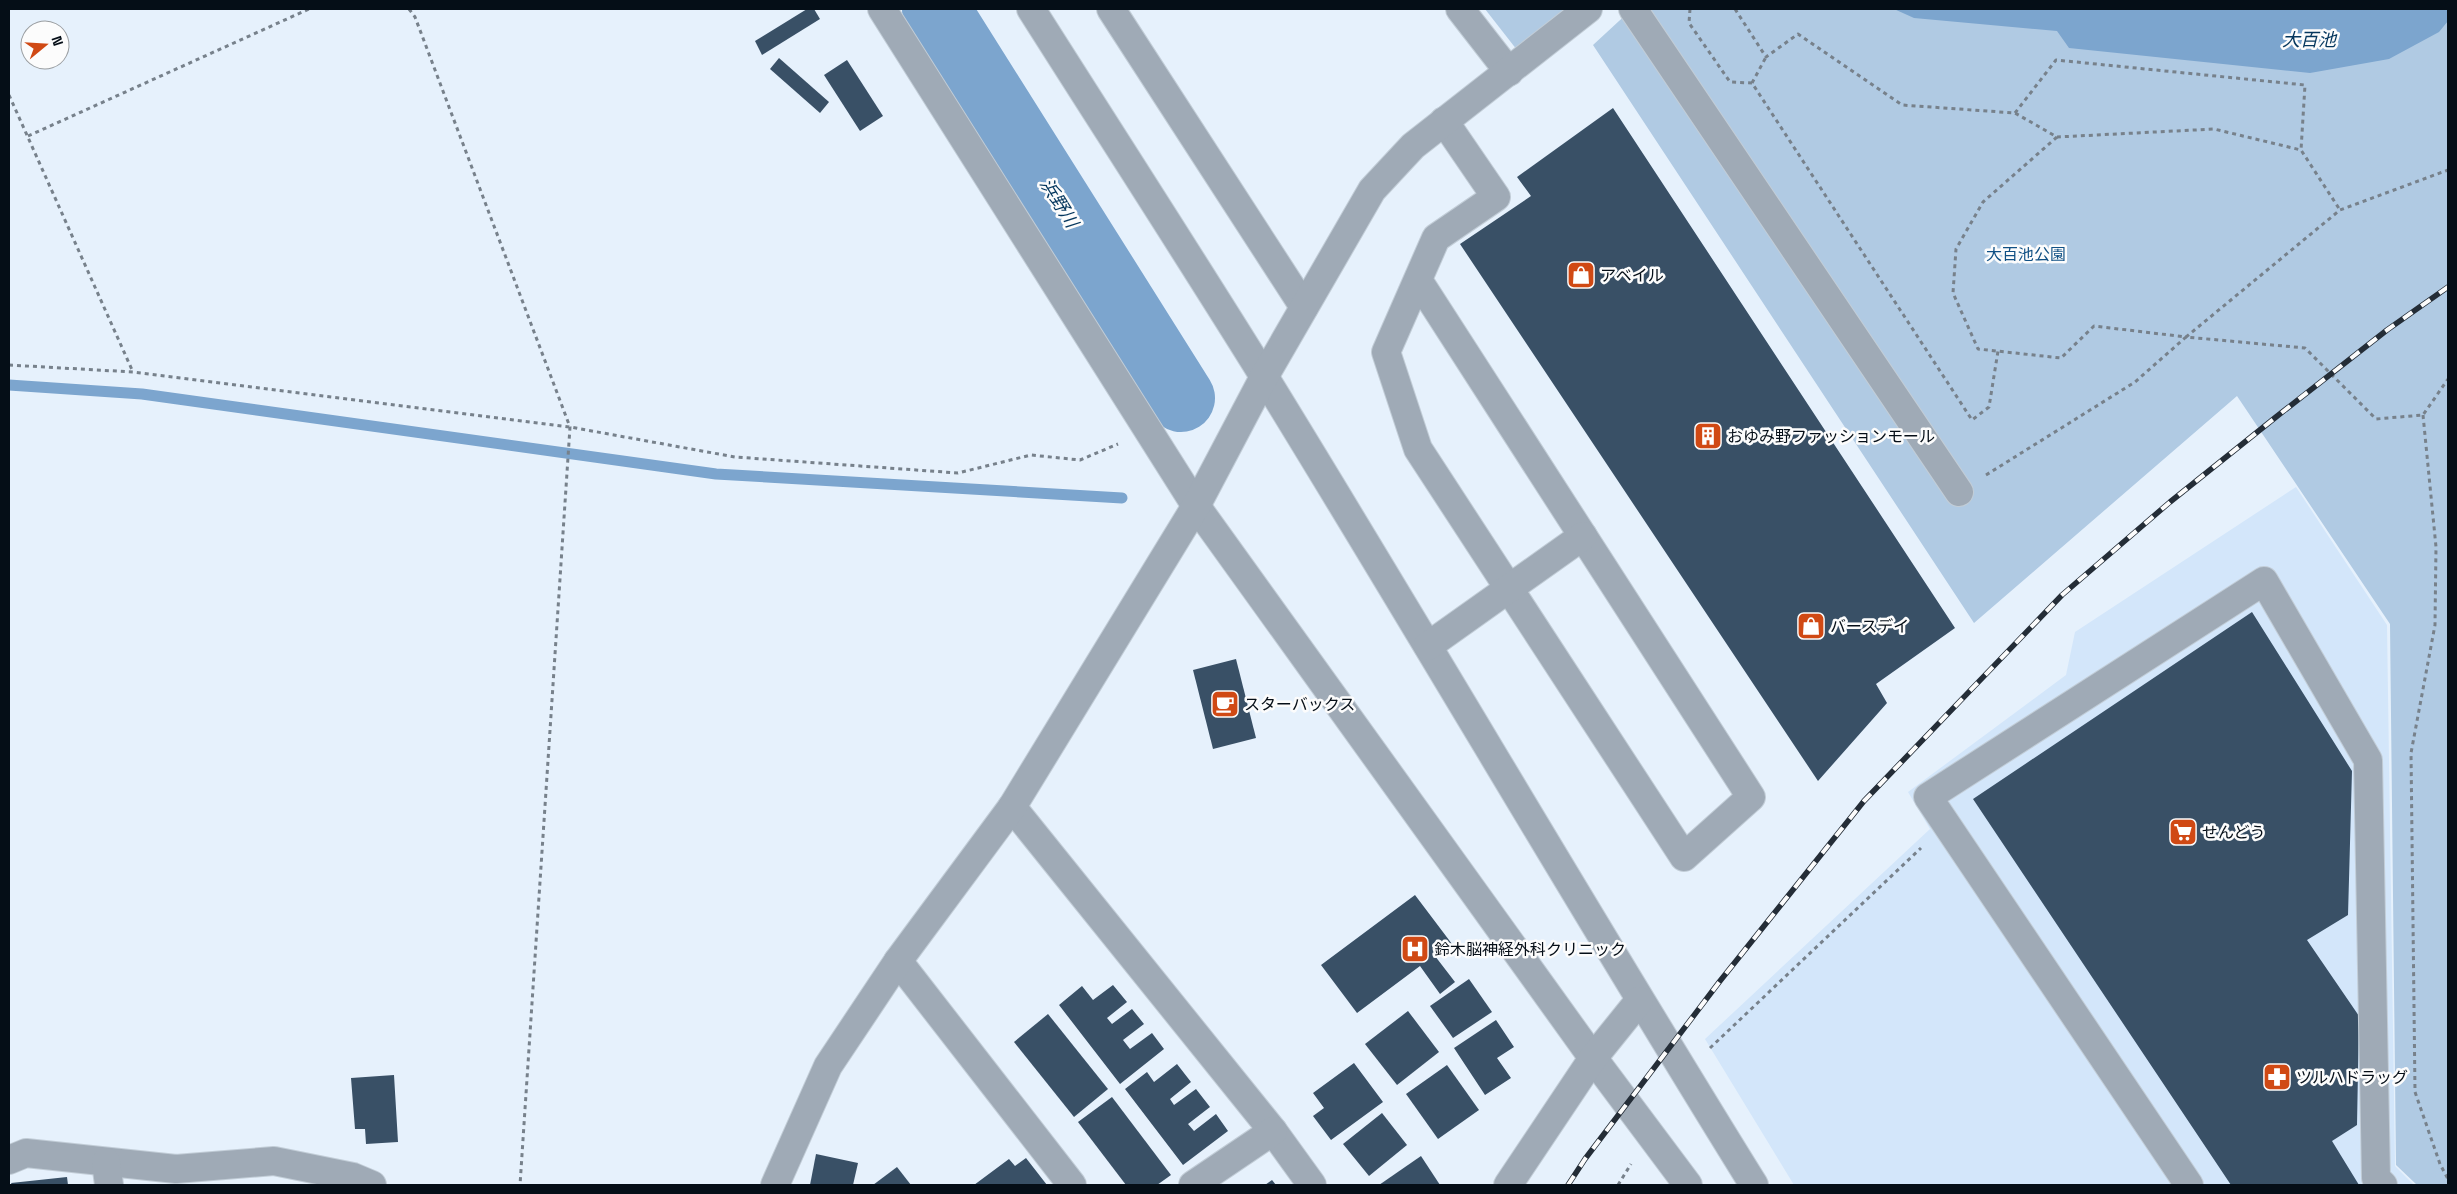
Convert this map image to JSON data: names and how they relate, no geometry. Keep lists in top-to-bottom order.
{
  "water": ["大百池", "浜野川"],
  "parks": ["大百池公園"],
  "places": {
    "shop": ["アベイル", "バースデイ"],
    "building": ["おゆみ野ファッションモール"],
    "cafe": ["スターバックス"],
    "supermarket": ["せんどう"],
    "hospital": ["鈴木脳神経外科クリニック"],
    "pharmacy": ["ツルハドラッグ"]
  },
  "north": "right"
}
